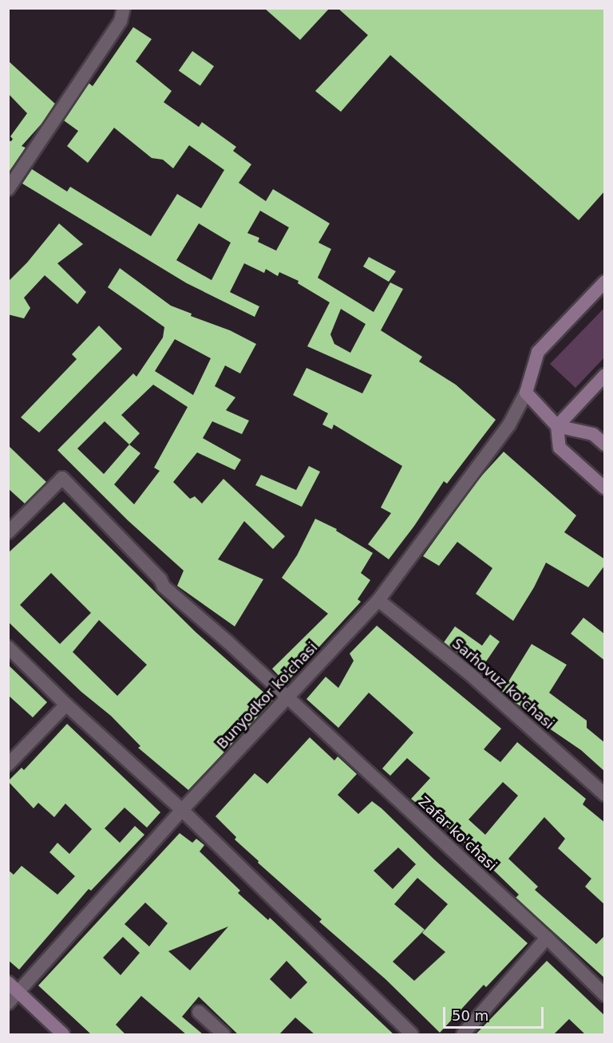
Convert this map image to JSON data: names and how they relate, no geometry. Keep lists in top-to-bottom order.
{
  "streets": {
    "street": ["Sarhovuz ko'chasi", "Bunyodkor ko'chasi", "Zafar ko'chasi"]
  },
  "crossings": [
    ["Sarhovuz ko'chasi", "Bunyodkor ko'chasi"],
    ["Bunyodkor ko'chasi", "Zafar ko'chasi"]
  ],
  "scale_bar": "50 m"
}
